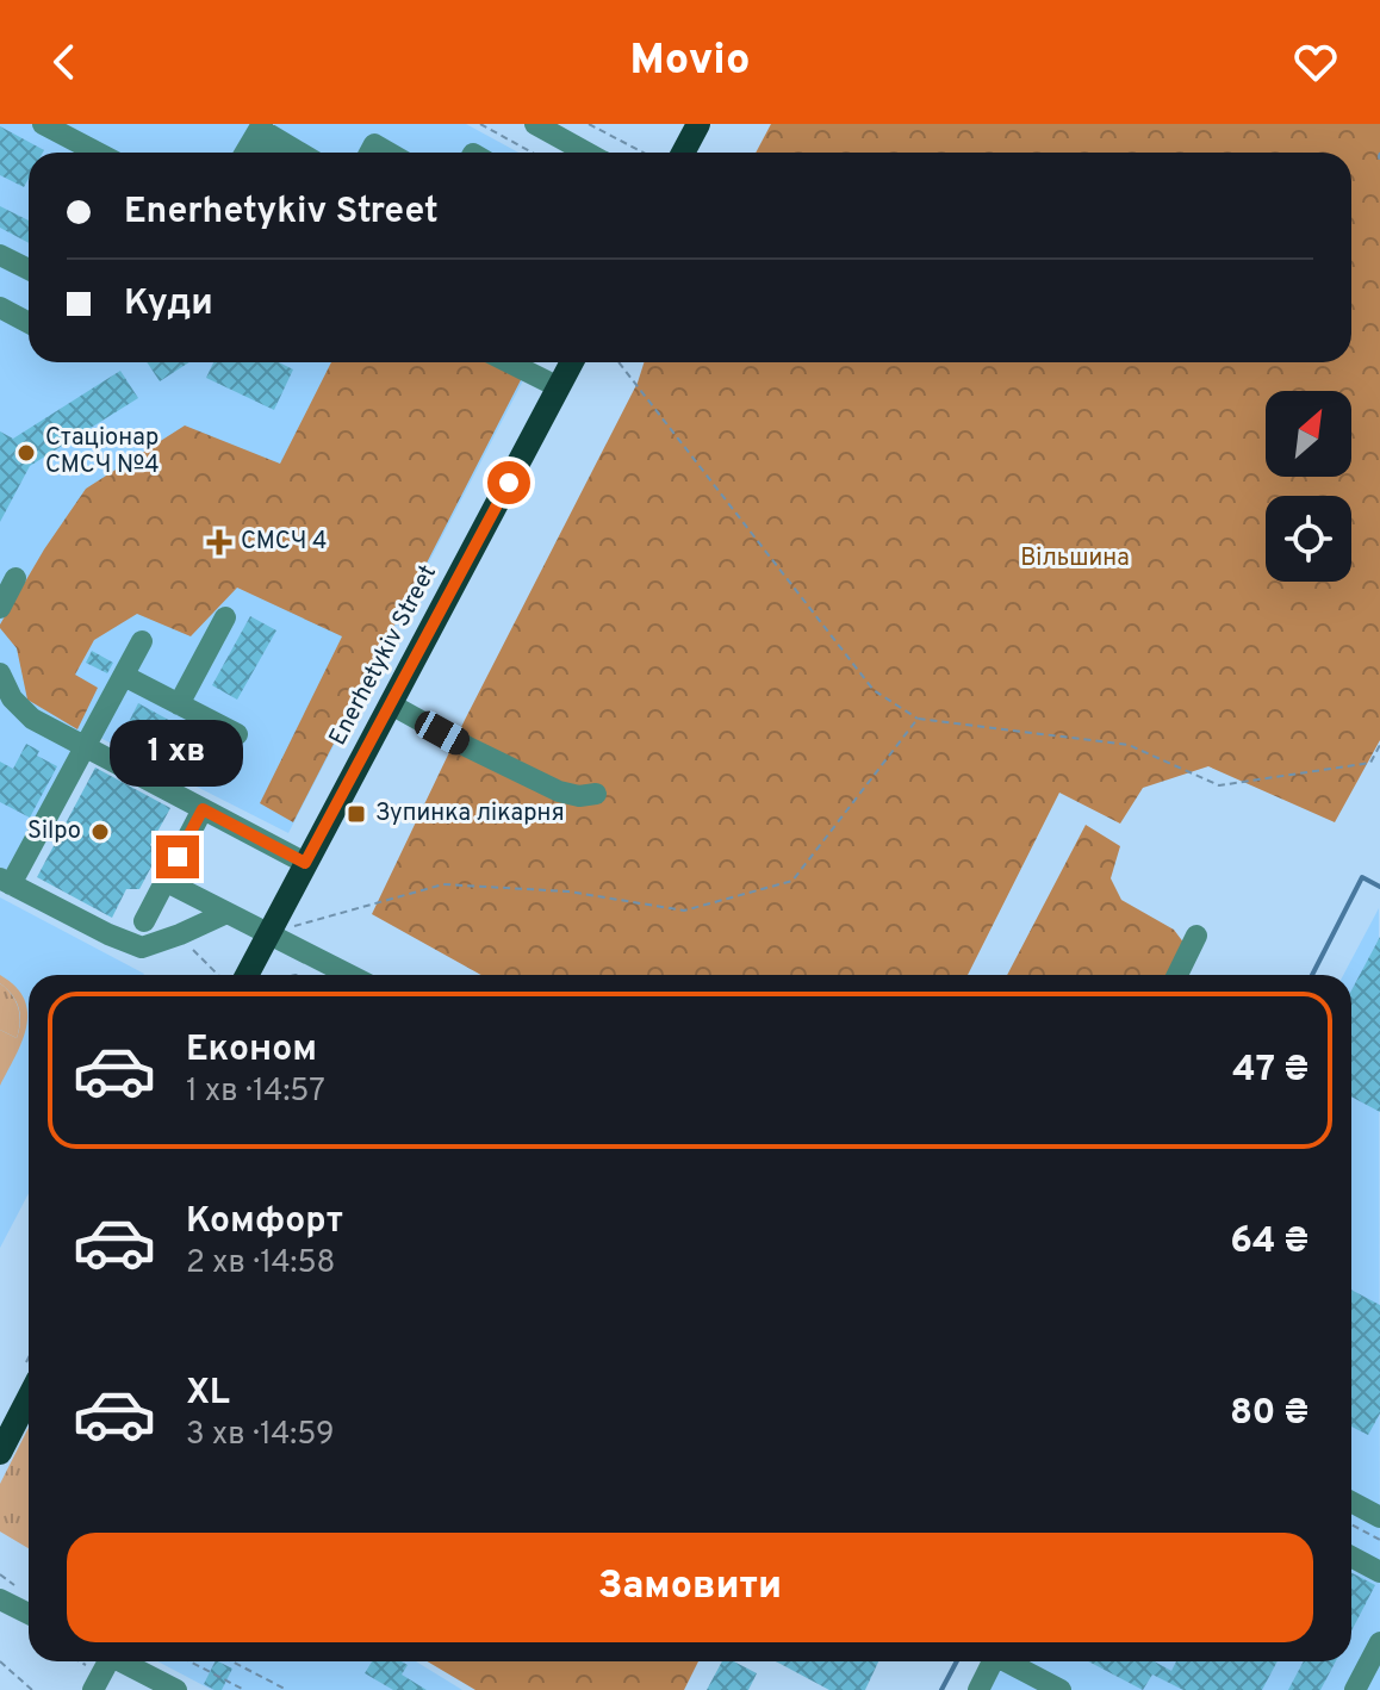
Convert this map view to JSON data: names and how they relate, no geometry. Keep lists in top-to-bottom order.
{
  "streets": {
    "main road": ["Enerhetykiv Street"]
  },
  "parks": ["Вільшина"],
  "places": {
    "other": ["Стаціонар СМСЧ №4", "Silpo"],
    "health": ["СМСЧ 4"],
    "transit": ["Зупинка лікарня"]
  },
  "north": "top right",
  "page": {
    "header": "Movio",
    "banner": ["Enerhetykiv Street", "Куди"],
    "bubble": "1 хв",
    "list": [
      {
        "name": "Економ",
        "note": "1 хв · 14:57",
        "value": "47 ₴"
      },
      {
        "name": "Комфорт",
        "note": "2 хв · 14:58",
        "value": "64 ₴"
      },
      {
        "name": "XL",
        "note": "3 хв · 14:59",
        "value": "80 ₴"
      }
    ],
    "buttons": "Замовити"
  }
}
